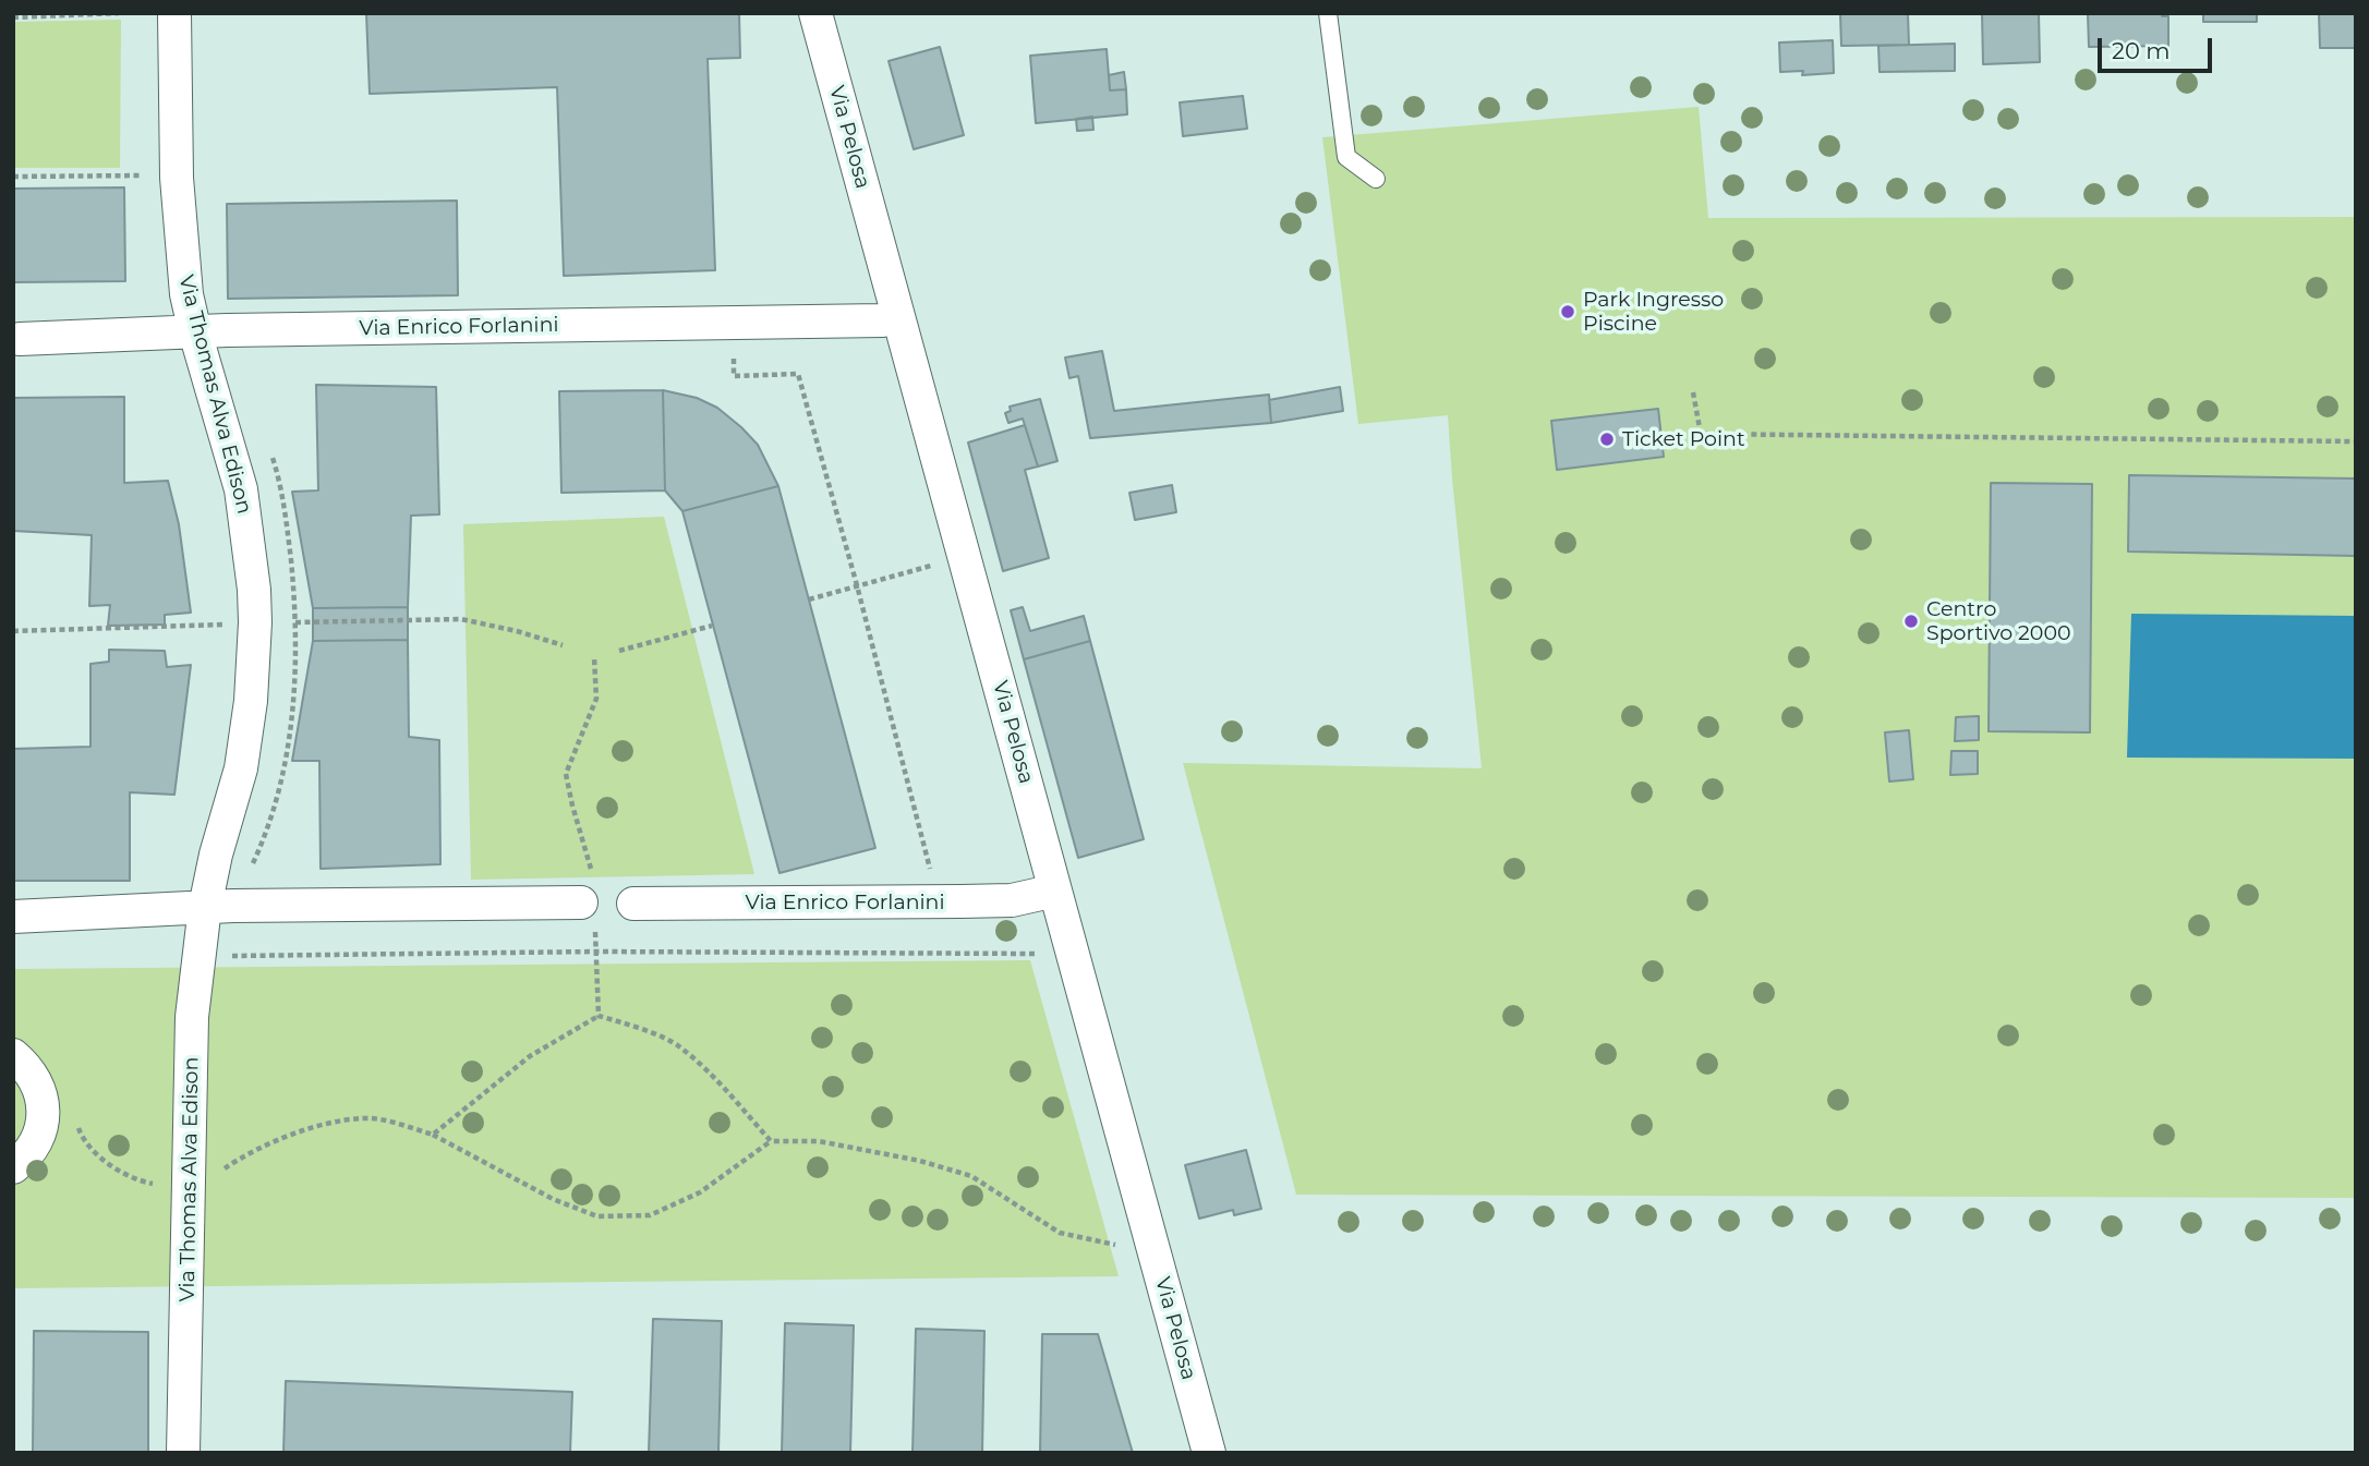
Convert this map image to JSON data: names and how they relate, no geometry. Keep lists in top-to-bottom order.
{
  "streets": {
    "street": ["Via Pelosa", "Via Enrico Forlanini", "Via Thomas Alva Edison"]
  },
  "crossings": [
    ["Via Pelosa", "Via Enrico Forlanini"],
    ["Via Enrico Forlanini", "Via Thomas Alva Edison"]
  ],
  "places": ["Park Ingresso Piscine", "Ticket Point", "Centro Sportivo 2000"],
  "scale_bar": "20 m"
}
